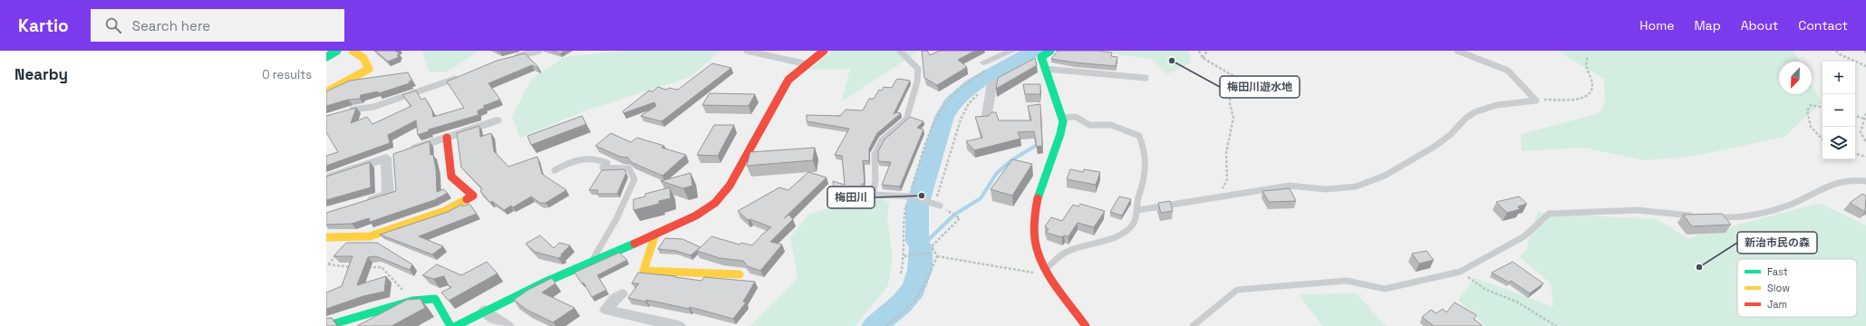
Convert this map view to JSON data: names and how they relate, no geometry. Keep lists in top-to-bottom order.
{
  "places": ["梅田川遊水地", "梅田川", "新治市民の森"],
  "legend": ["Fast", "Slow", "Jam"],
  "north": "bottom left",
  "page": {
    "header": "Kartio",
    "search": "Search here",
    "nav": [
      "Home",
      "Map",
      "About",
      "Contact"
    ],
    "heading": ["Nearby", "0 results"],
    "map_buttons": ["+", "−"]
  }
}
